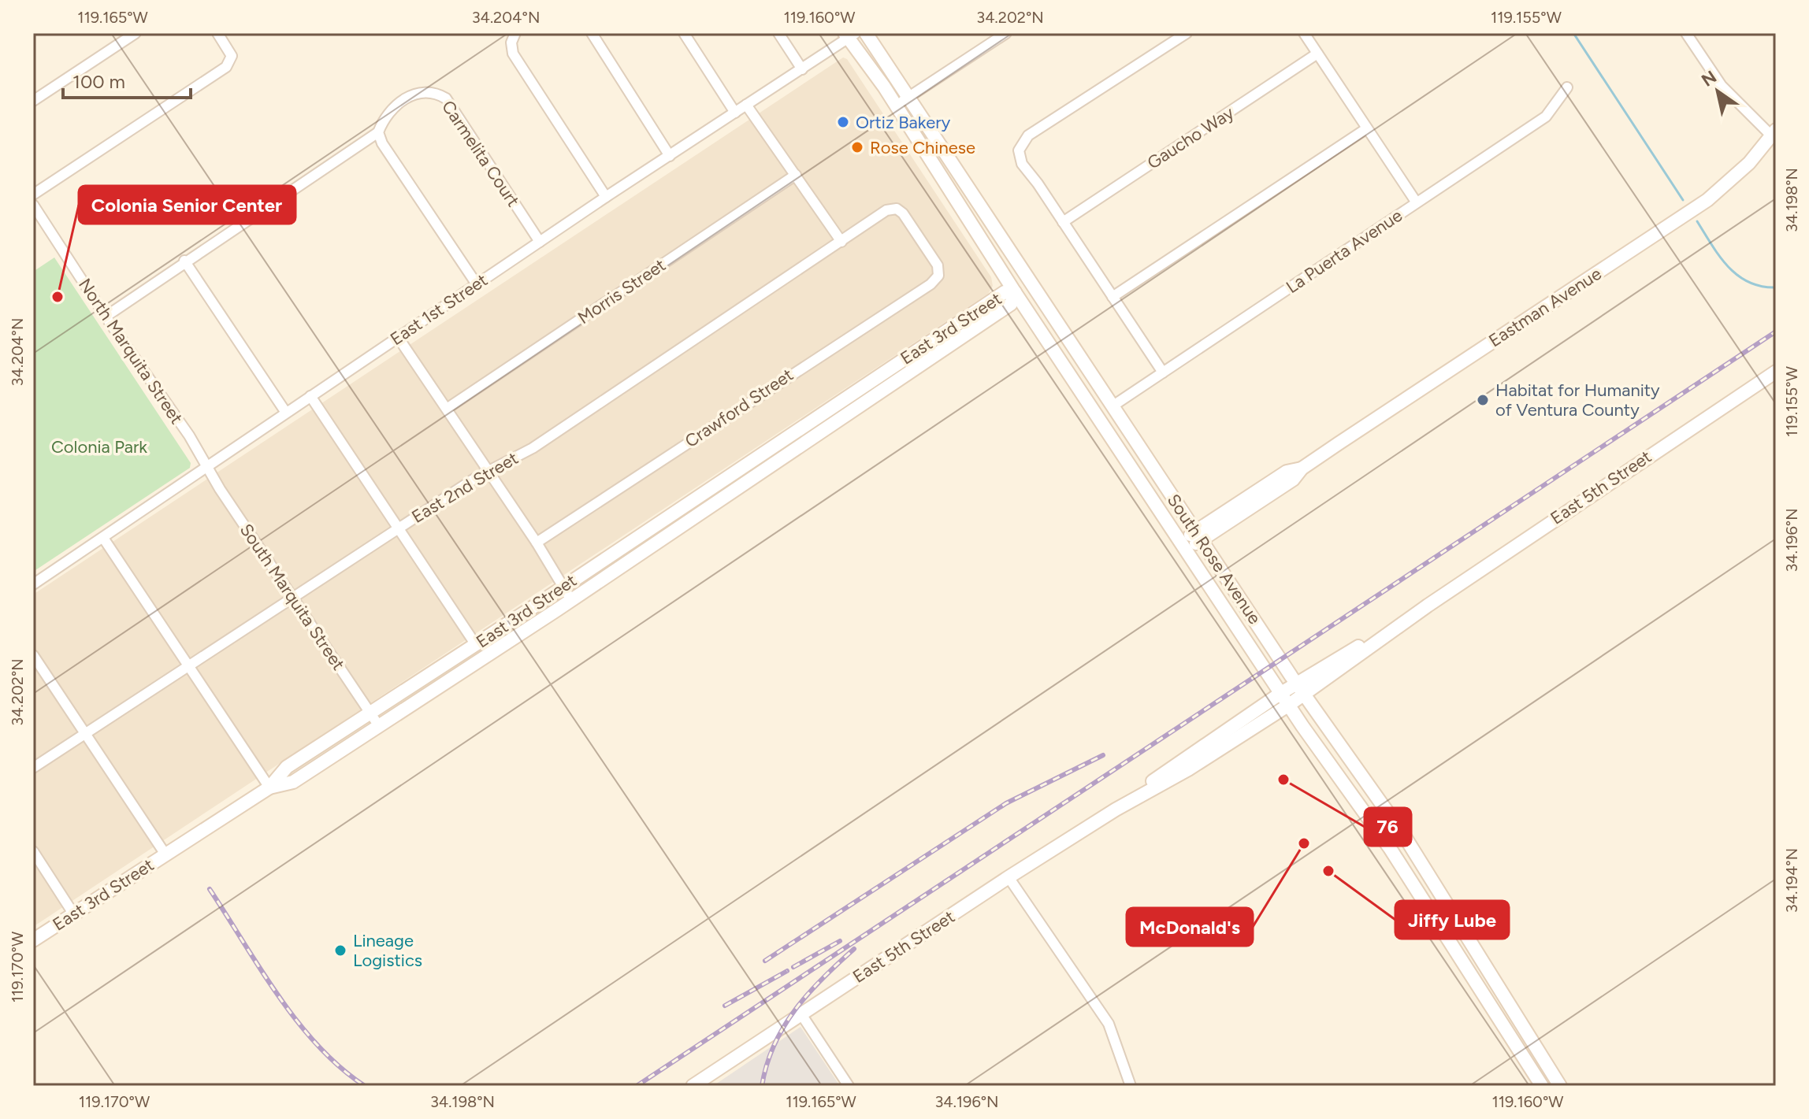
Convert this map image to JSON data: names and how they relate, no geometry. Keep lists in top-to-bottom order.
{
  "streets": {
    "main road": [
      "Eastman Avenue",
      "East 3rd Street",
      "East 5th Street",
      "South Rose Avenue"
    ],
    "street": [
      "Gaucho Way",
      "Carmelita Court",
      "La Puerta Avenue",
      "Morris Street",
      "East 1st Street",
      "North Marquita Street",
      "Crawford Street",
      "East 2nd Street",
      "South Marquita Street"
    ]
  },
  "crossings": [
    ["Carmelita Court", "East 1st Street"],
    ["La Puerta Avenue", "South Rose Avenue"],
    ["Eastman Avenue", "South Rose Avenue"],
    ["East 1st Street", "North Marquita Street"],
    ["East 1st Street", "South Rose Avenue"],
    ["East 1st Street", "South Marquita Street"],
    ["East 3rd Street", "South Rose Avenue"],
    ["East 3rd Street", "South Marquita Street"],
    ["North Marquita Street", "South Marquita Street"],
    ["Crawford Street", "East 2nd Street"],
    ["East 2nd Street", "South Marquita Street"],
    ["East 5th Street", "South Rose Avenue"]
  ],
  "parks": ["Colonia Park"],
  "places": [
    "Ortiz Bakery",
    "Rose Chinese",
    "Colonia Senior Center",
    "Habitat for Humanity of Ventura County",
    "76",
    "McDonald's",
    "Jiffy Lube",
    "Lineage Logistics"
  ],
  "scale_bar": "100 m",
  "north": "top left",
  "coordinates": [
    "119.165°W",
    "34.204°N",
    "119.160°W",
    "34.202°N",
    "119.155°W",
    "34.198°N",
    "34.196°N",
    "34.194°N",
    "119.170°W"
  ]
}
